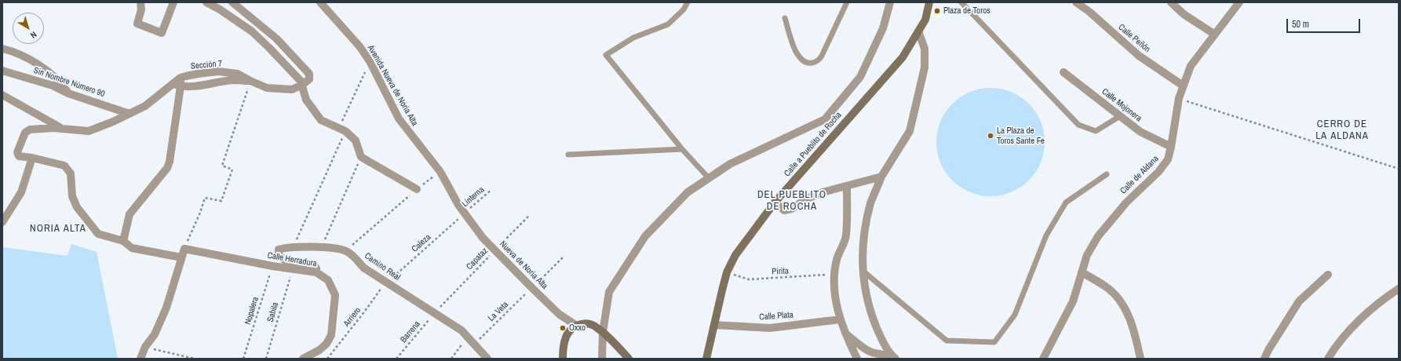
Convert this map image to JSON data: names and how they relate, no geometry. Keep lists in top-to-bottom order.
{
  "streets": {
    "street": [
      "Calle Peñón",
      "Sección 7",
      "Sin Nombre Número 90",
      "Avenida Nueva de Noria Alta",
      "Calle Mojonera",
      "Calle a Pueblito de Rocha",
      "Calle de Aldana",
      "Calle Herradura",
      "Nueva de Noria Alta",
      "Camino Real",
      "Calle Plata"
    ],
    "path": [
      "Linterna",
      "Caleza",
      "Capataz",
      "Pirita",
      "Nopalera",
      "La Veta",
      "Sabila",
      "Arriero",
      "Barrena"
    ]
  },
  "crossings": [
    ["Calle Peñón", "Calle de Aldana"],
    ["Avenida Nueva de Noria Alta", "Linterna"],
    ["Avenida Nueva de Noria Alta", "Caleza"],
    ["Avenida Nueva de Noria Alta", "Nueva de Noria Alta"],
    ["Calle Mojonera", "Calle de Aldana"],
    ["Calle a Pueblito de Rocha", "Pirita"],
    ["Calle a Pueblito de Rocha", "Calle Plata"],
    ["Linterna", "Caleza"],
    ["Linterna", "Nueva de Noria Alta"],
    ["Caleza", "Nueva de Noria Alta"],
    ["Caleza", "Camino Real"],
    ["Caleza", "Arriero"],
    ["Capataz", "Nueva de Noria Alta"],
    ["Capataz", "Camino Real"],
    ["Capataz", "Barrena"],
    ["Calle Herradura", "Nopalera"],
    ["Calle Herradura", "Sabila"],
    ["Nueva de Noria Alta", "La Veta"],
    ["Camino Real", "La Veta"],
    ["Camino Real", "Arriero"],
    ["Camino Real", "Barrena"]
  ],
  "districts": ["CERRO DE LA ALDANA", "DEL PUEBLITO DE ROCHA", "NORIA ALTA"],
  "places": ["Plaza de Toros", "La Plaza de Toros Sante Fe", "Oxxo"],
  "scale_bar": "50 m",
  "north": "bottom right"
}
